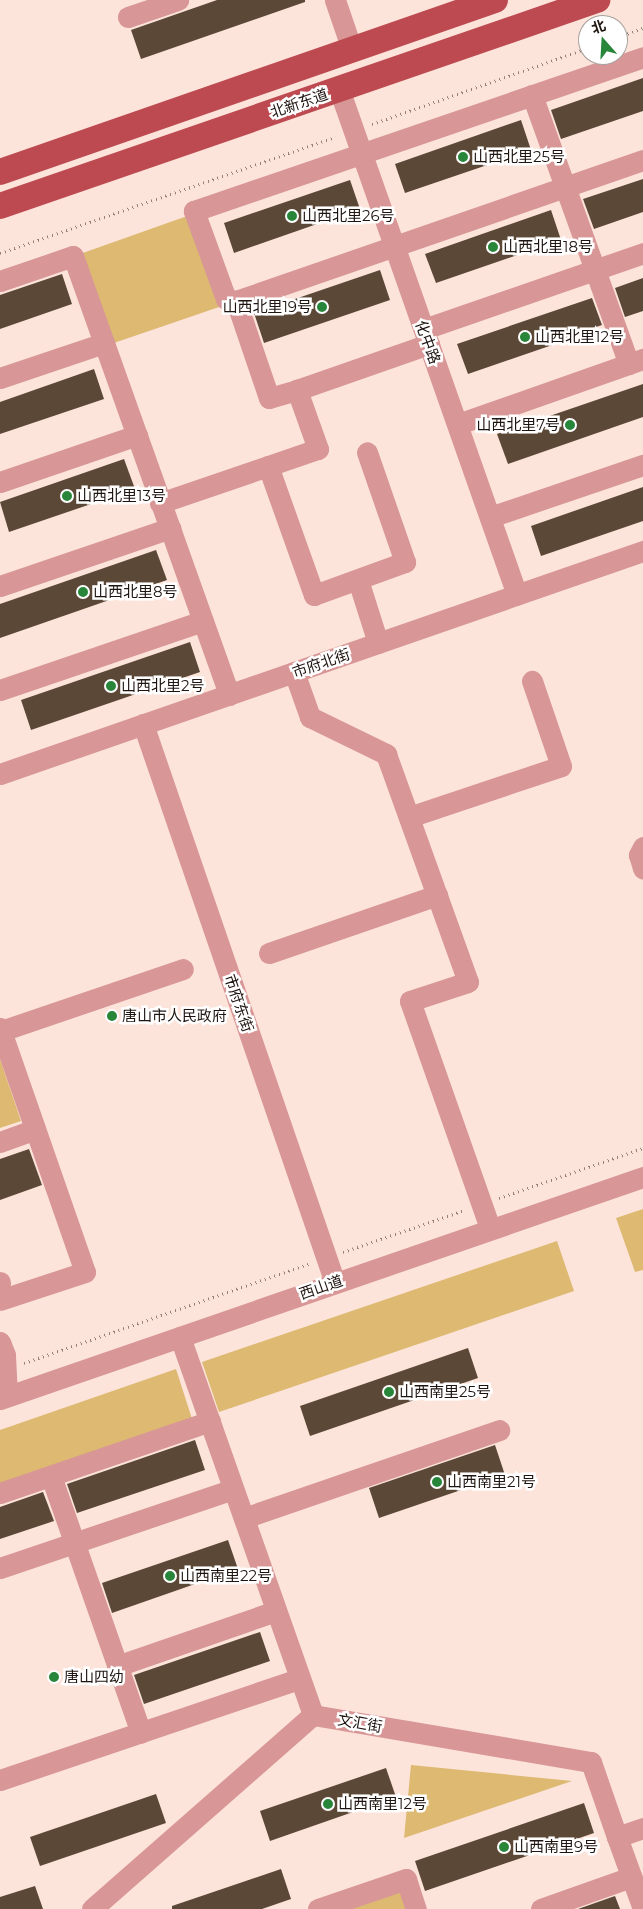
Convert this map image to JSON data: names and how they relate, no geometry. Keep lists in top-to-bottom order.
{
  "streets": {
    "main road": ["北新东道"],
    "street": [
      "化中路",
      "市府北街",
      "市府东街",
      "西山道",
      "文汇街"
    ]
  },
  "crossings": [
    ["北新东道", "化中路"],
    ["化中路", "市府北街"],
    ["市府北街", "市府东街"],
    ["市府东街", "西山道"]
  ],
  "places": [
    "山西北里25号",
    "山西北里26号",
    "山西北里18号",
    "山西北里19号",
    "山西北里12号",
    "山西北里7号",
    "山西北里13号",
    "山西北里8号",
    "山西北里2号",
    "唐山市人民政府",
    "山西南里25号",
    "山西南里21号",
    "山西南里22号",
    "唐山四幼",
    "山西南里12号",
    "山西南里9号"
  ],
  "north": "top"
}
